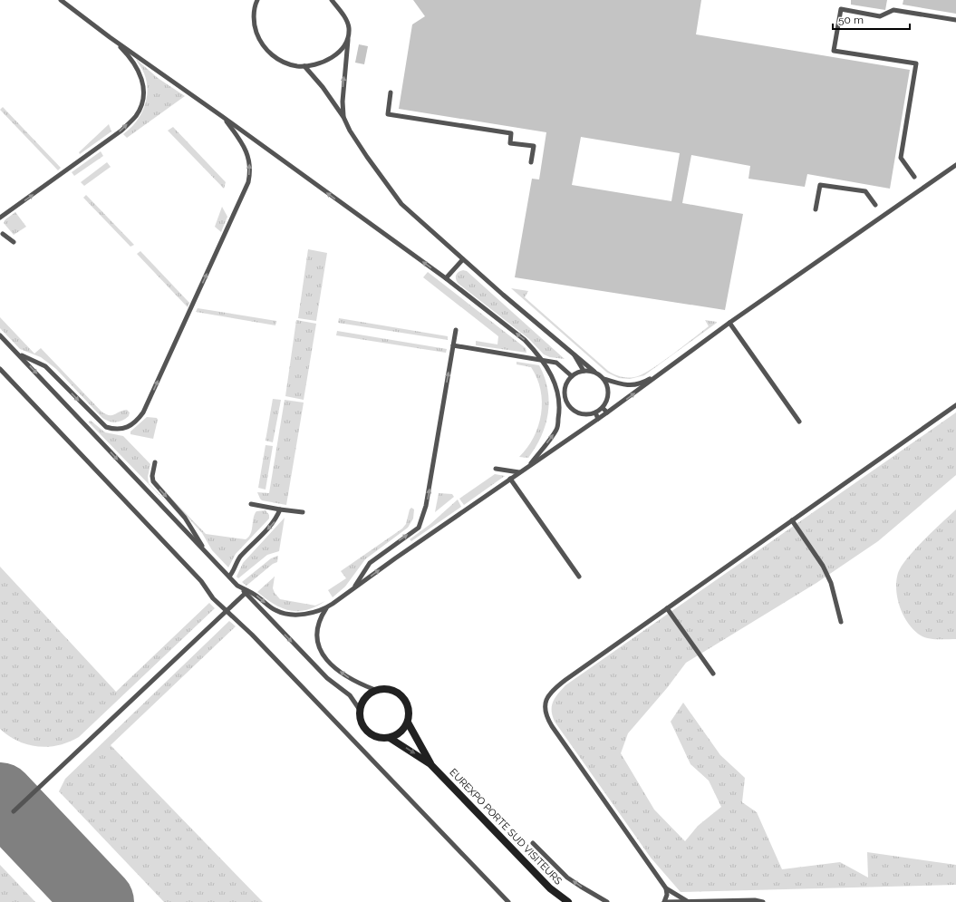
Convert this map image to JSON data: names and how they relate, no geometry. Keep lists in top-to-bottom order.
{
  "streets": {
    "street": ["EUREXPO PORTE SUD VISITEURS"]
  },
  "scale_bar": "50 m"
}
